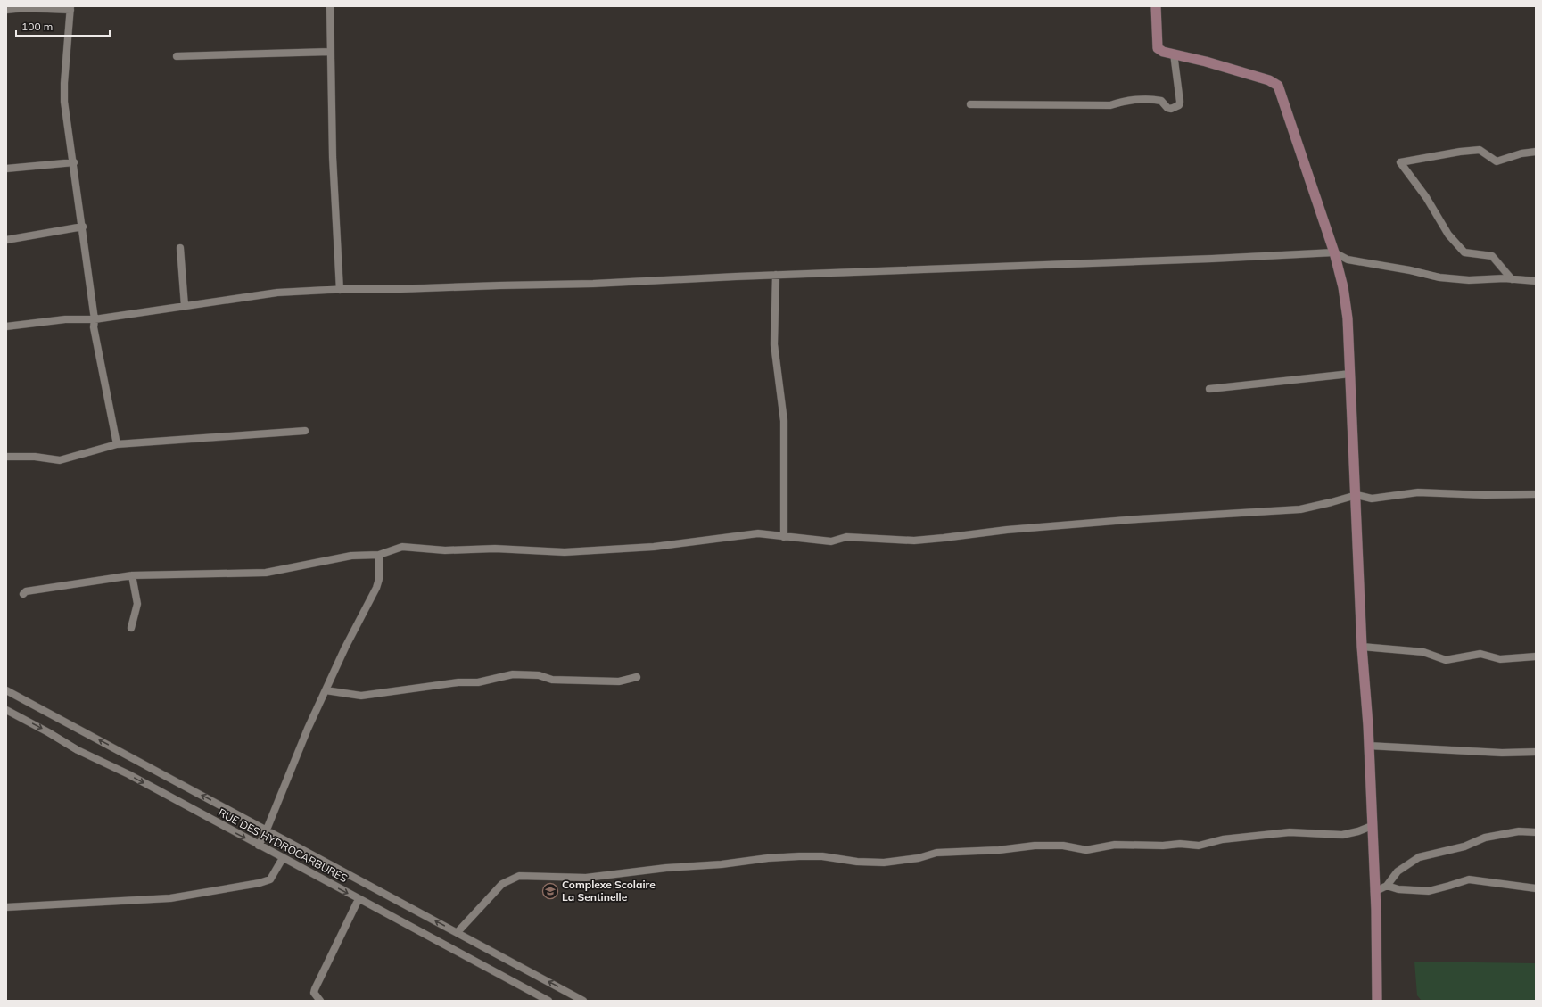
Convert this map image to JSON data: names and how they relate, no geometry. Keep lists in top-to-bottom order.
{
  "streets": {
    "street": ["RUE DES HYDROCARBURES"]
  },
  "places": {
    "school or university": ["Complexe Scolaire La Sentinelle"]
  },
  "scale_bar": "100 m"
}
